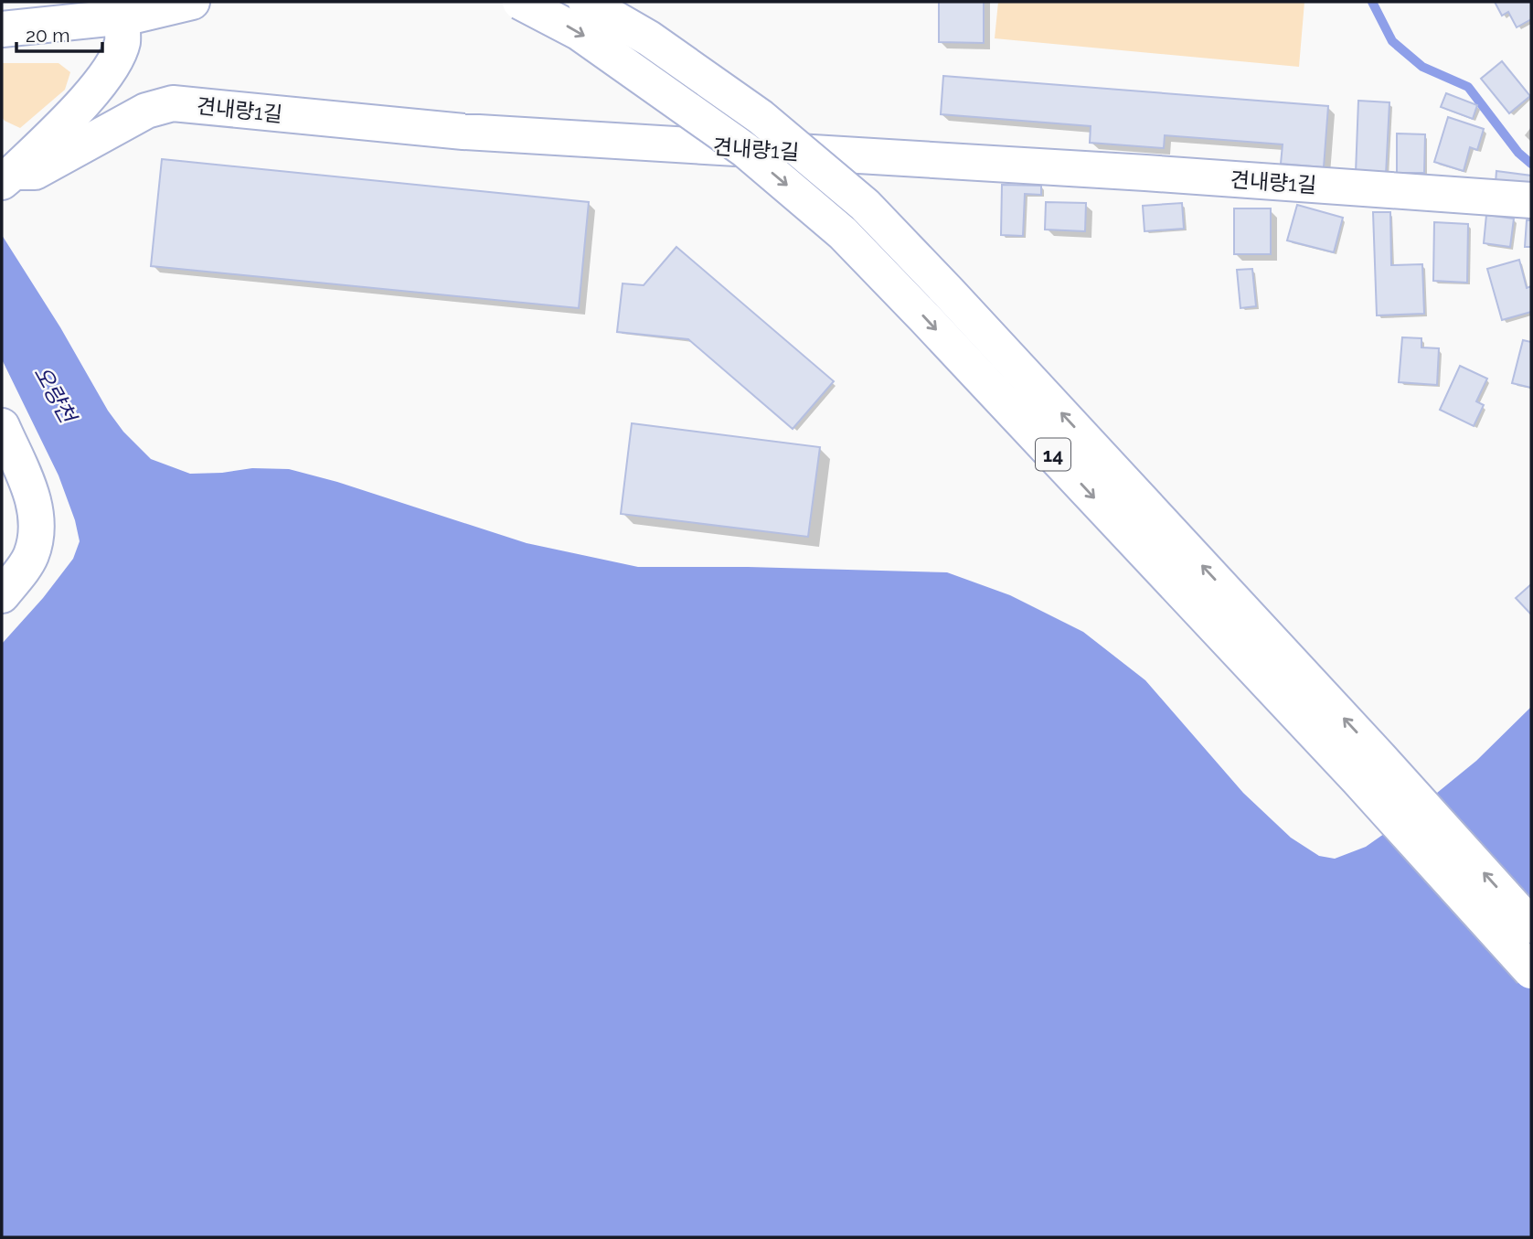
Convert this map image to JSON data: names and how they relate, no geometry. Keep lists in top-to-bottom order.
{
  "streets": {
    "main road": ["견내량1길", "14"]
  },
  "water": ["오량천"],
  "scale_bar": "20 m"
}
